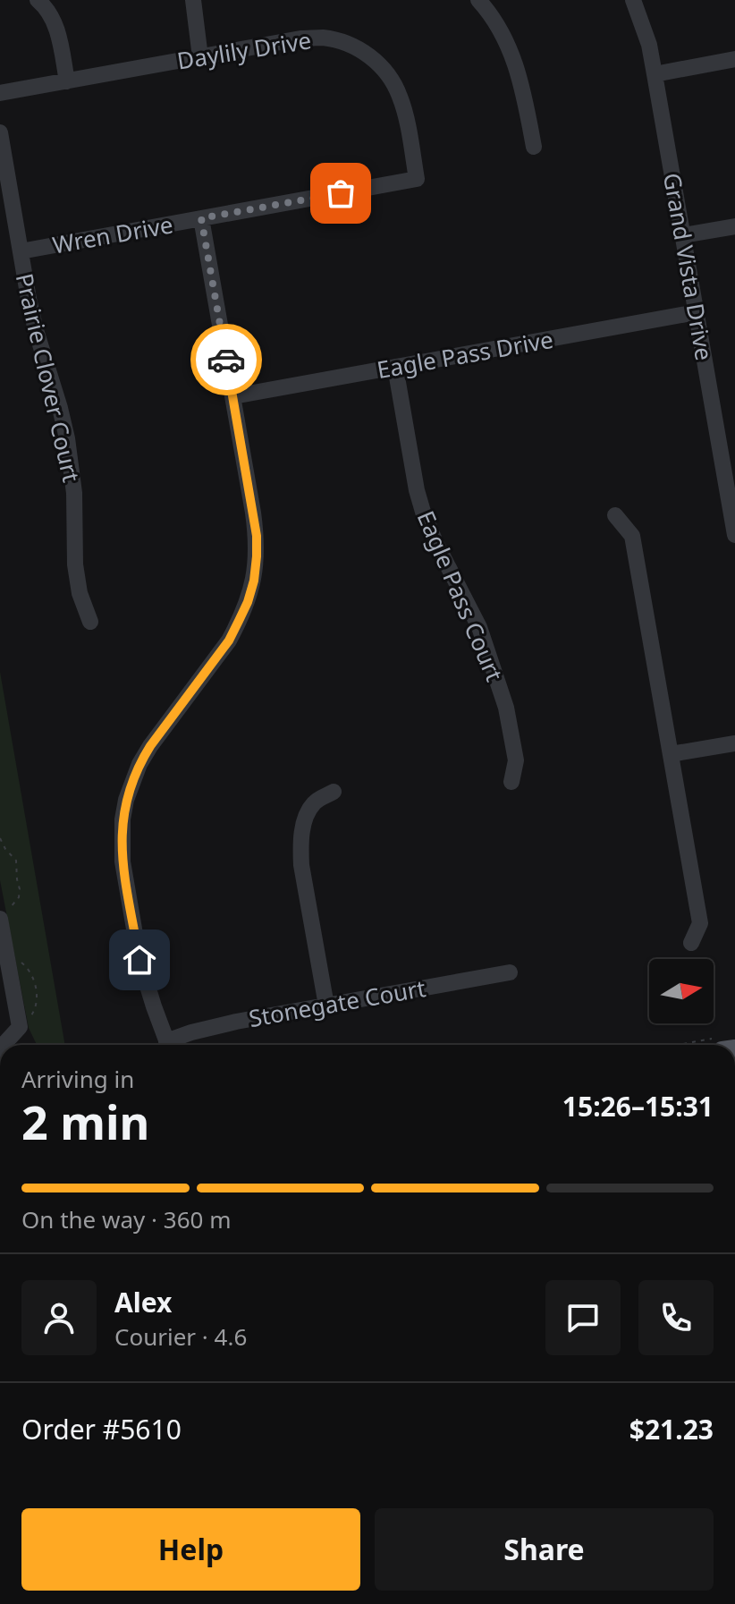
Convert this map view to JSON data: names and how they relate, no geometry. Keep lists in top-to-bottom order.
{
  "streets": {
    "street": [
      "Daylily Drive",
      "Wren Drive",
      "Grand Vista Drive",
      "Eagle Pass Drive",
      "Prairie Clover Court",
      "Eagle Pass Court",
      "Stonegate Court"
    ]
  },
  "crossings": [
    ["Daylily Drive", "Wren Drive"],
    ["Wren Drive", "Prairie Clover Court"],
    ["Grand Vista Drive", "Eagle Pass Drive"],
    ["Eagle Pass Drive", "Eagle Pass Court"]
  ],
  "north": "right",
  "page": {
    "heading": ["2 min", "Arriving in", "15:26–15:31"],
    "panel": [
      "Alex",
      "Courier · 4.6",
      "Order #5610",
      "$21.23"
    ],
    "bar": "On the way · 360 m",
    "buttons": ["Help", "Share"]
  }
}
